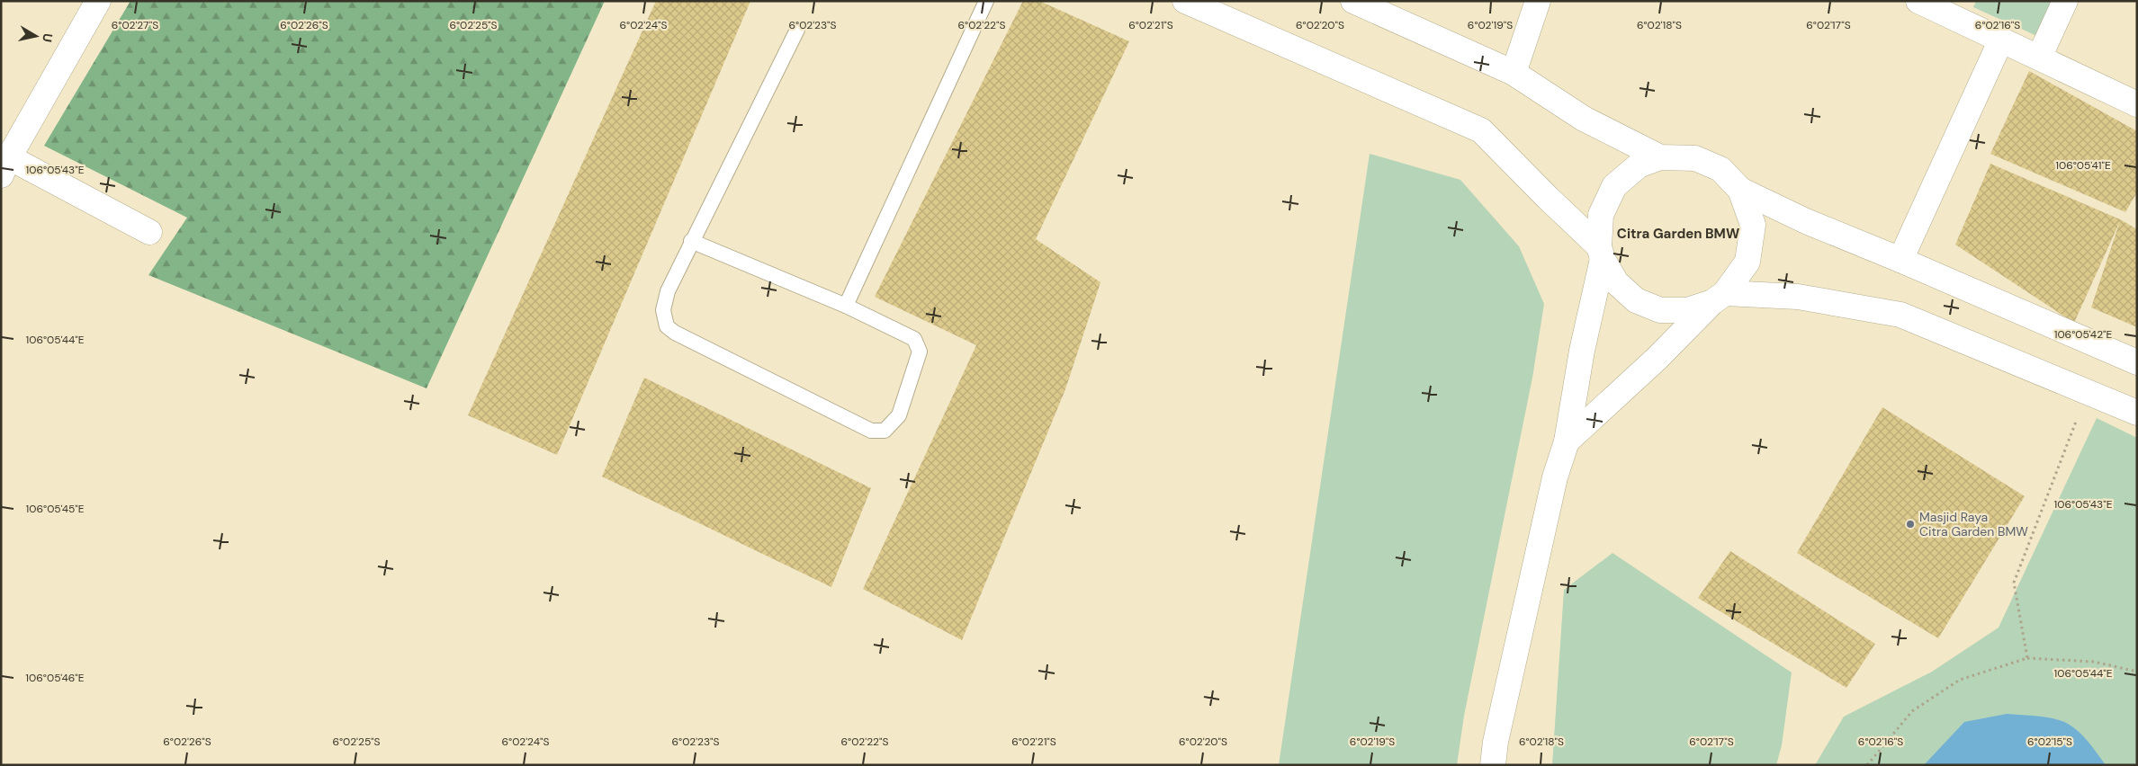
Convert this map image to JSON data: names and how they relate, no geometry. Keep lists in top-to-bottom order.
{
  "districts": ["Citra Garden BMW"],
  "places": ["Masjid Raya Citra Garden BMW"],
  "north": "right",
  "coordinates": [
    "6°02'27\"S",
    "6°02'26\"S",
    "6°02'25\"S",
    "6°02'24\"S",
    "6°02'23\"S",
    "6°02'22\"S",
    "6°02'21\"S",
    "6°02'20\"S",
    "6°02'19\"S",
    "6°02'18\"S",
    "6°02'17\"S",
    "6°02'16\"S",
    "106°05'41\"E",
    "106°05'43\"E",
    "106°05'42\"E",
    "106°05'44\"E",
    "106°05'45\"E",
    "106°05'46\"E",
    "6°02'15\"S"
  ]
}
